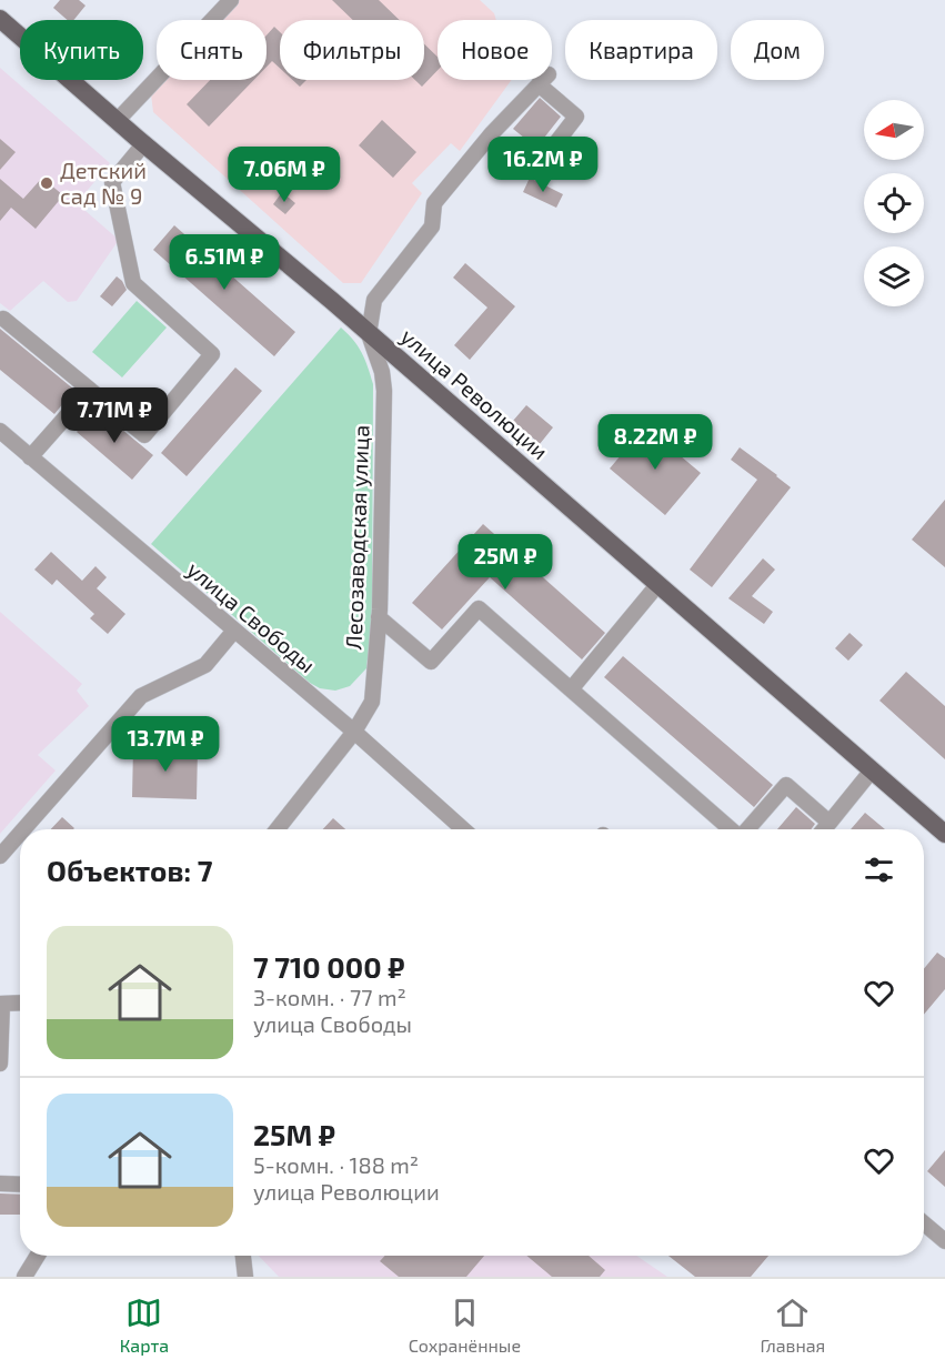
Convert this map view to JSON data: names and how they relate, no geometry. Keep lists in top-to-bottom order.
{
  "streets": {
    "main road": ["улица Революции"],
    "street": ["Лесозаводская улица", "улица Свободы"]
  },
  "crossings": [
    ["улица Революции", "Лесозаводская улица"],
    ["Лесозаводская улица", "улица Свободы"]
  ],
  "places": ["Детский сад № 9"],
  "north": "left",
  "page": {
    "chip": [
      "Купить",
      "Снять",
      "Фильтры",
      "Новое",
      "Квартира",
      "Дом"
    ],
    "price": [
      "16.2M ₽",
      "7.06M ₽",
      "6.51M ₽",
      "7.71M ₽",
      "8.22M ₽",
      "25M ₽",
      "13.7M ₽"
    ],
    "heading": "Объектов: 7",
    "list": [
      {
        "name": "7 710 000 ₽",
        "note": "3-комн. · 77 m² · улица Свободы"
      },
      {
        "name": "25M ₽",
        "note": "5-комн. · 188 m² · улица Революции"
      }
    ],
    "tabs": ["Карта", "Сохранённые", "Главная"]
  }
}
